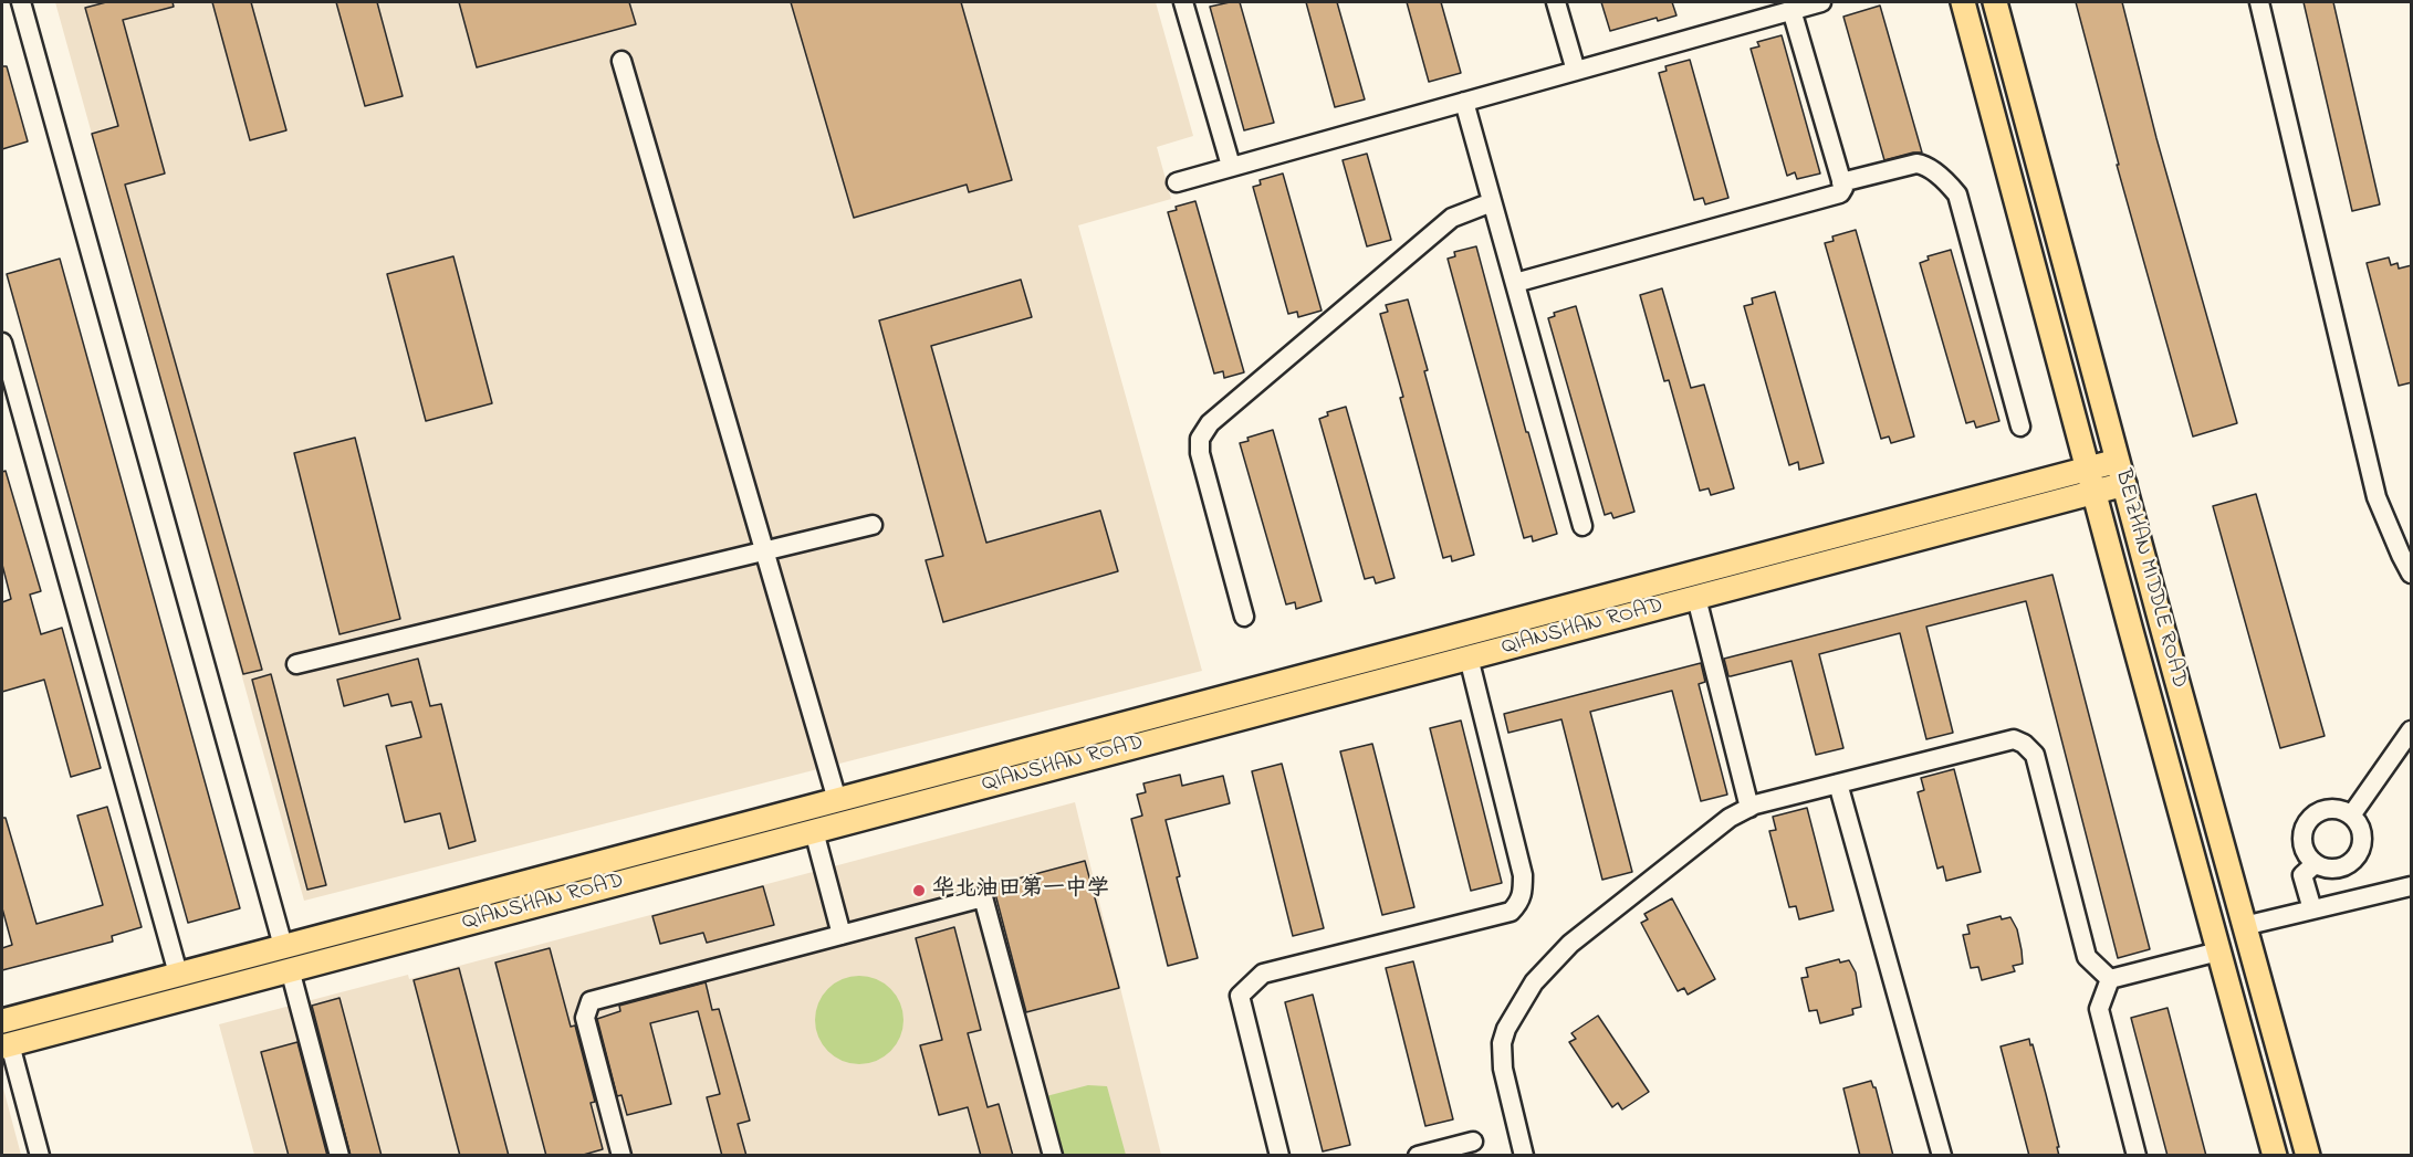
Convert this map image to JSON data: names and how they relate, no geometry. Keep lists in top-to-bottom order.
{
  "streets": {
    "main road": ["BEIZHAN MIDDLE ROAD", "QIANSHAN ROAD"]
  },
  "crossings": [
    ["BEIZHAN MIDDLE ROAD", "QIANSHAN ROAD"]
  ],
  "places": ["华北油田第一中学"]
}
